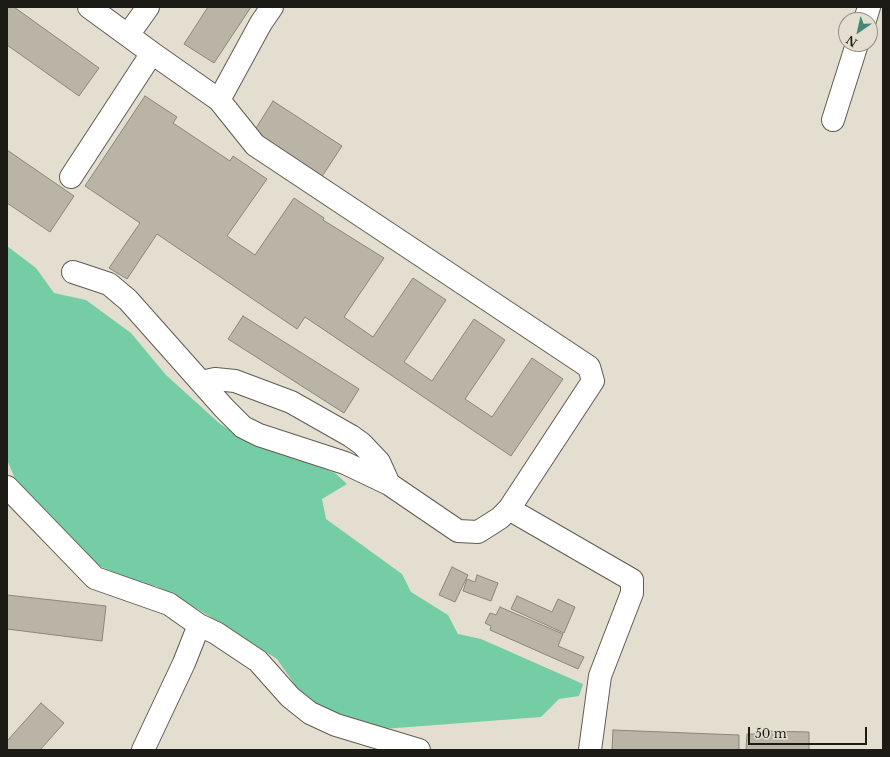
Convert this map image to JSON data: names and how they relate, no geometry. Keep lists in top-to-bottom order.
{
  "scale_bar": "50 m",
  "north": "bottom left"
}
